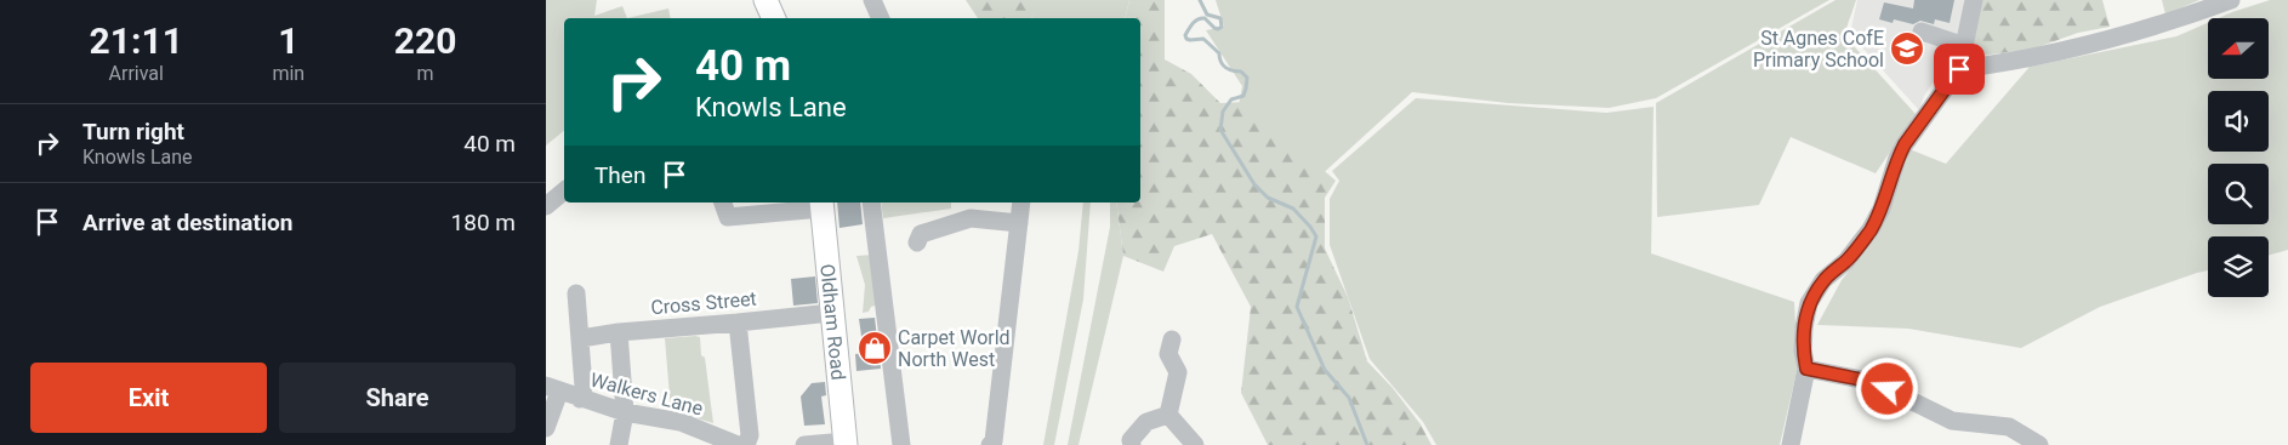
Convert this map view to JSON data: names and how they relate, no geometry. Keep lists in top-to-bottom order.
{
  "streets": {
    "main road": ["Oldham Road"],
    "street": ["Cross Street", "Walkers Lane"]
  },
  "crossings": [
    ["Cross Street", "Oldham Road"]
  ],
  "places": {
    "school or university": ["St Agnes CofE Primary School"],
    "shop": ["Carpet World North West"]
  },
  "north": "left",
  "page": {
    "eta": [
      "21:11",
      "Arrival",
      "1",
      "min",
      "220",
      "m"
    ],
    "turn": ["40 m", "Knowls Lane"],
    "list": [
      {
        "name": "Turn right",
        "note": "Knowls Lane",
        "value": "40 m"
      },
      {
        "name": "Arrive at destination",
        "value": "180 m"
      }
    ],
    "then": "Then",
    "buttons": ["Exit", "Share"]
  }
}
